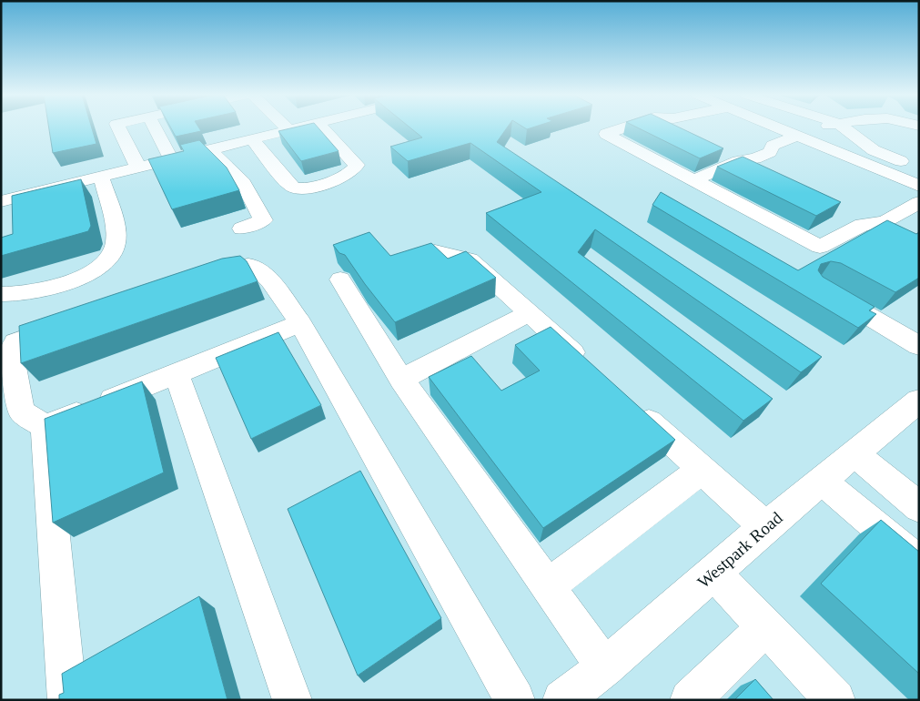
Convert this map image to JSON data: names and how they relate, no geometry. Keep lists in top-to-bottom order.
{
  "streets": {
    "street": ["Westpark Road"]
  }
}
